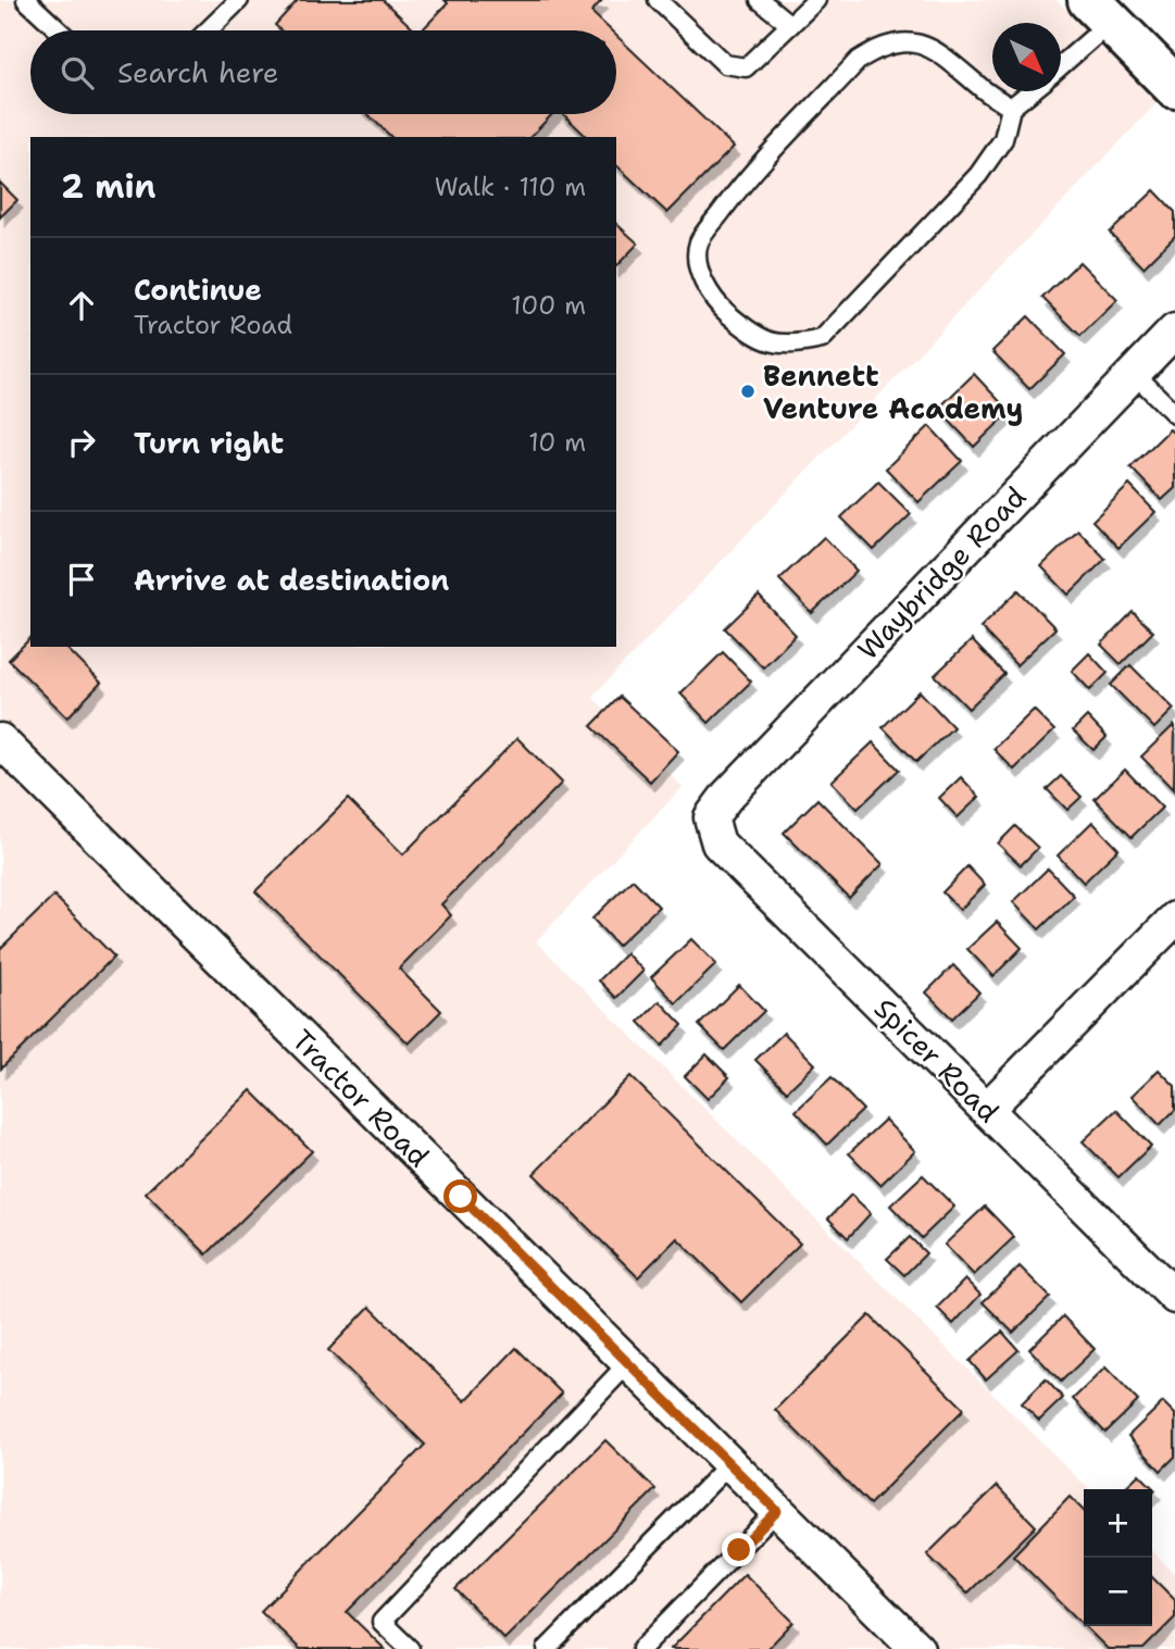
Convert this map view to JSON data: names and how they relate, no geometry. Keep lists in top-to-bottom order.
{
  "streets": {
    "street": ["Waybridge Road", "Spicer Road", "Tractor Road"]
  },
  "crossings": [
    ["Waybridge Road", "Spicer Road"]
  ],
  "places": ["Bennett Venture Academy"],
  "north": "bottom right",
  "page": {
    "search": "Search here",
    "heading": ["2 min", "Walk · 110 m"],
    "list": [
      ["Continue", "Tractor Road", "100 m"],
      ["Turn right", "10 m"],
      "Arrive at destination"
    ],
    "map_buttons": ["+", "−"]
  }
}
